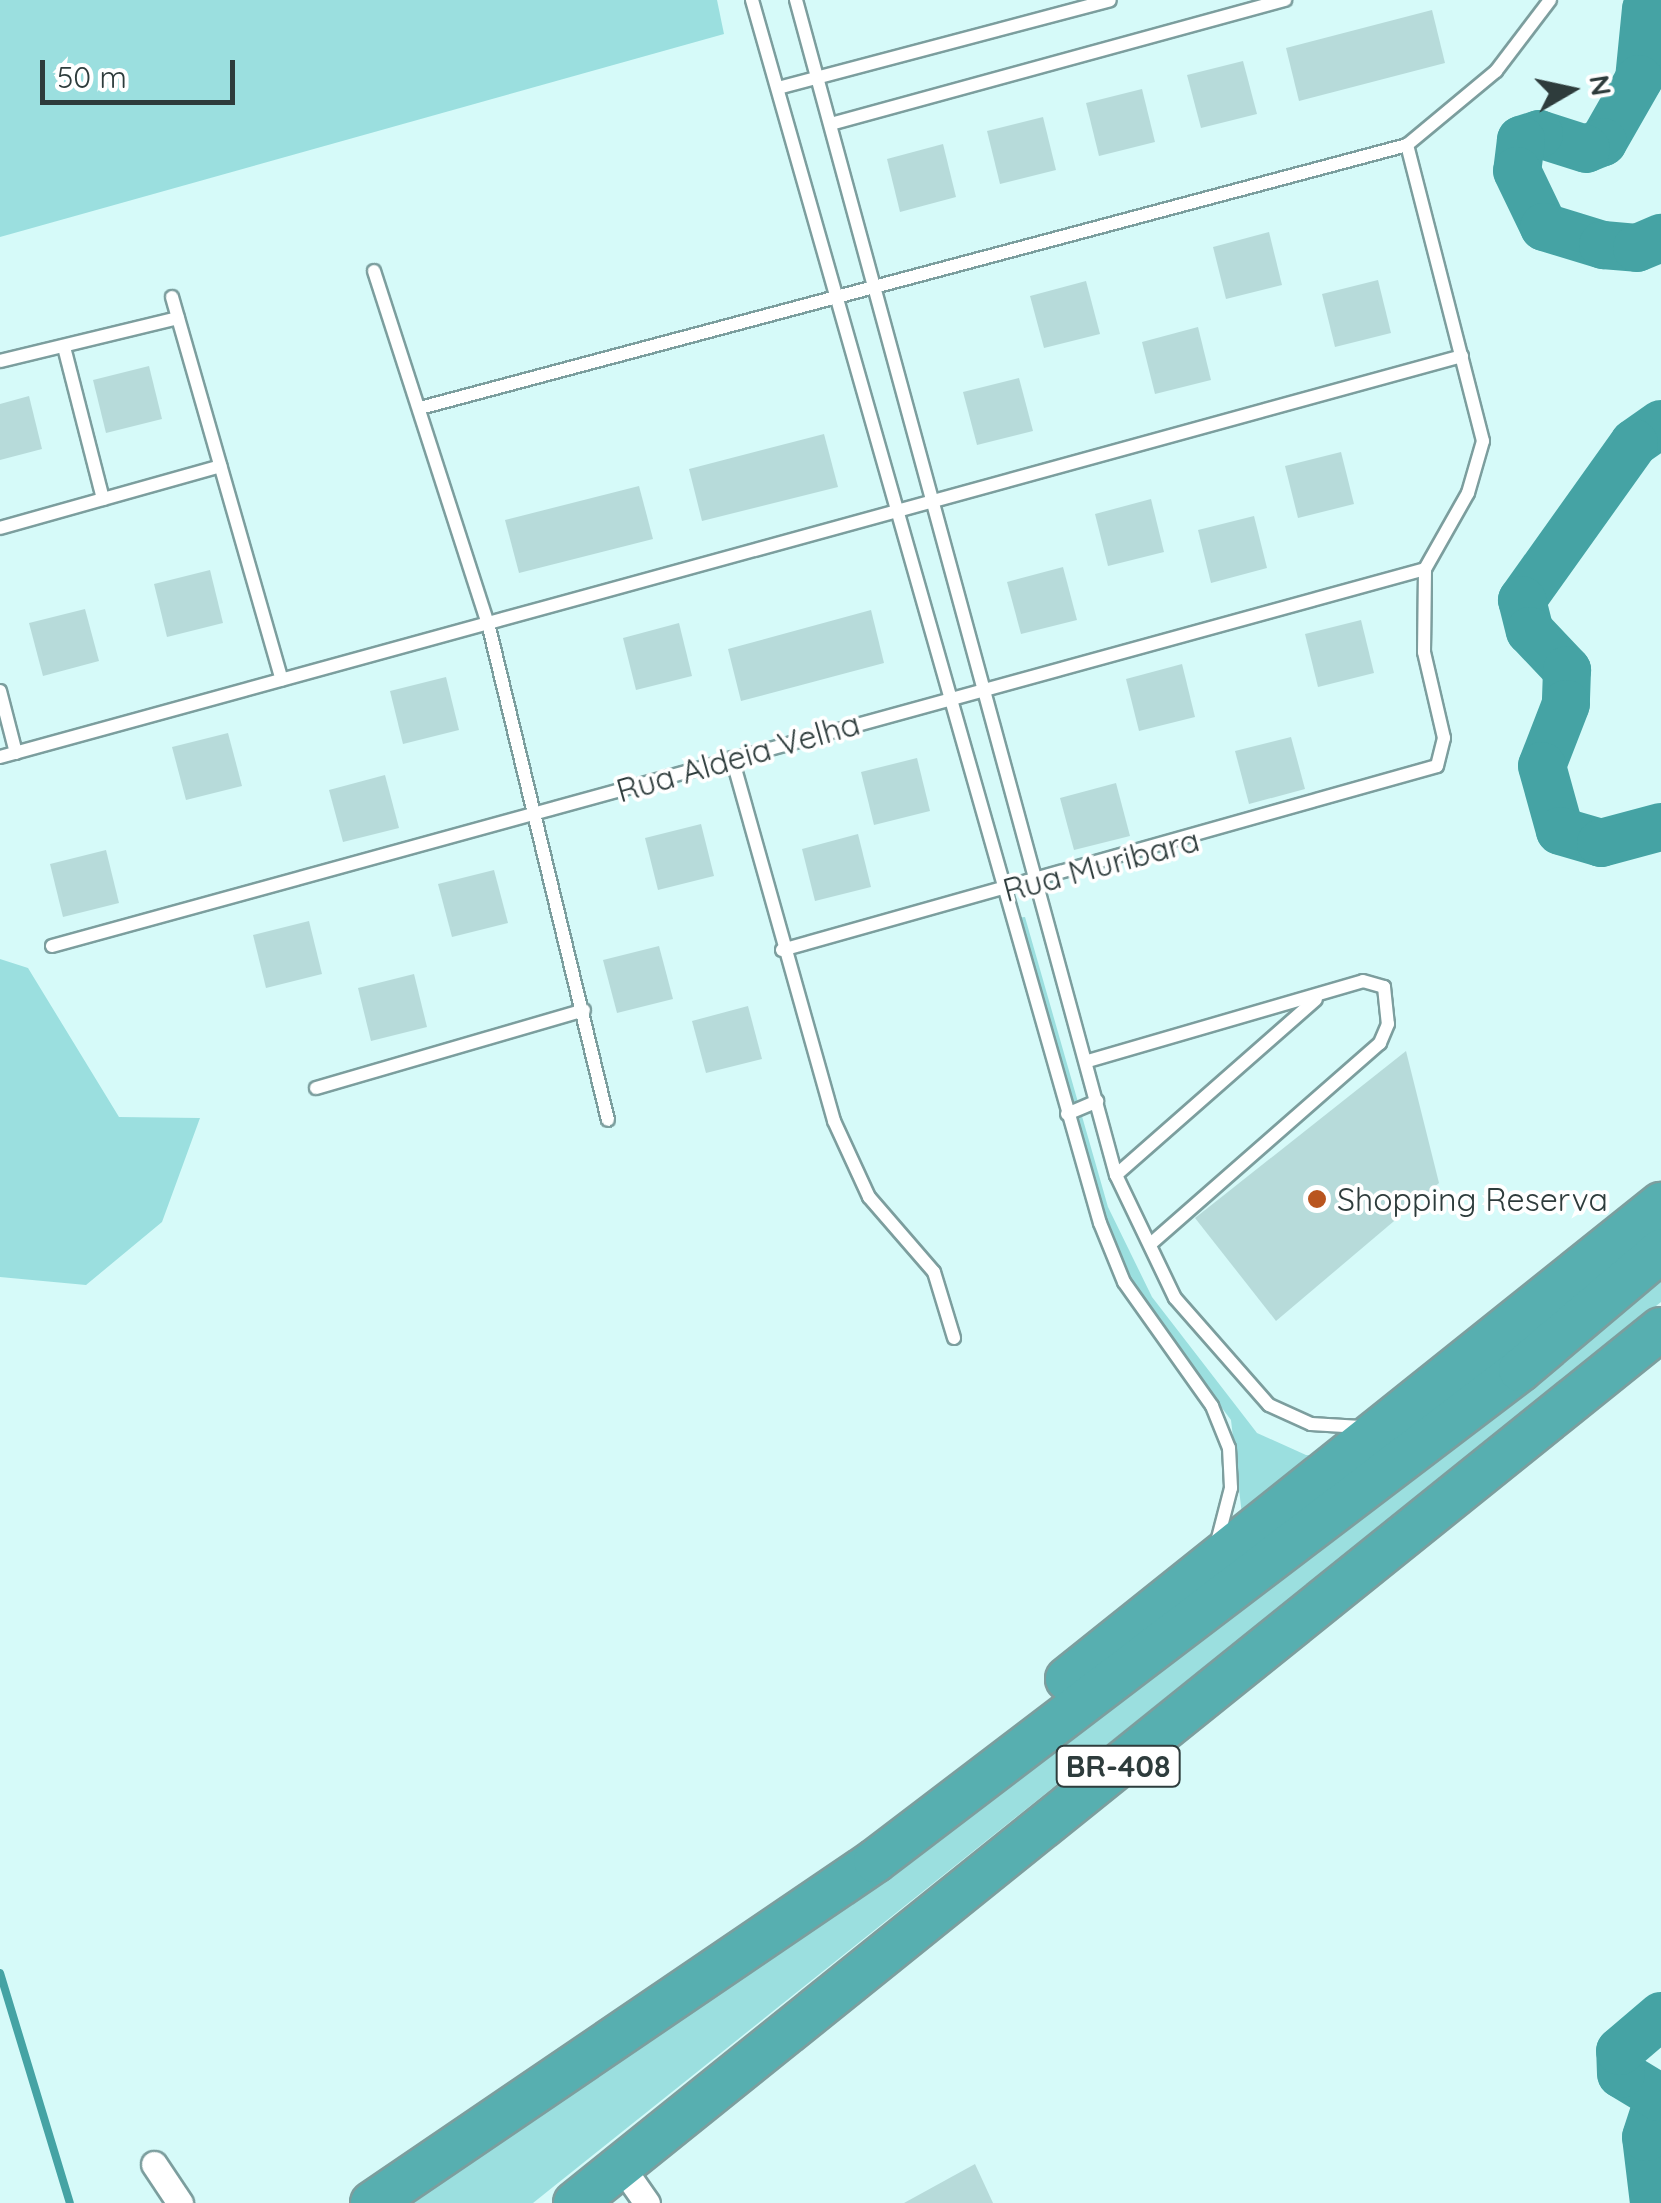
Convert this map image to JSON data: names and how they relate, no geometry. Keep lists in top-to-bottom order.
{
  "streets": {
    "highway": ["BR-408"],
    "lane": ["Rua Aldeia Velha", "Rua Muribara"]
  },
  "crossings": [
    ["Rua Aldeia Velha", "Rua Muribara"]
  ],
  "places": ["Shopping Reserva"],
  "scale_bar": "50 m",
  "north": "right"
}
